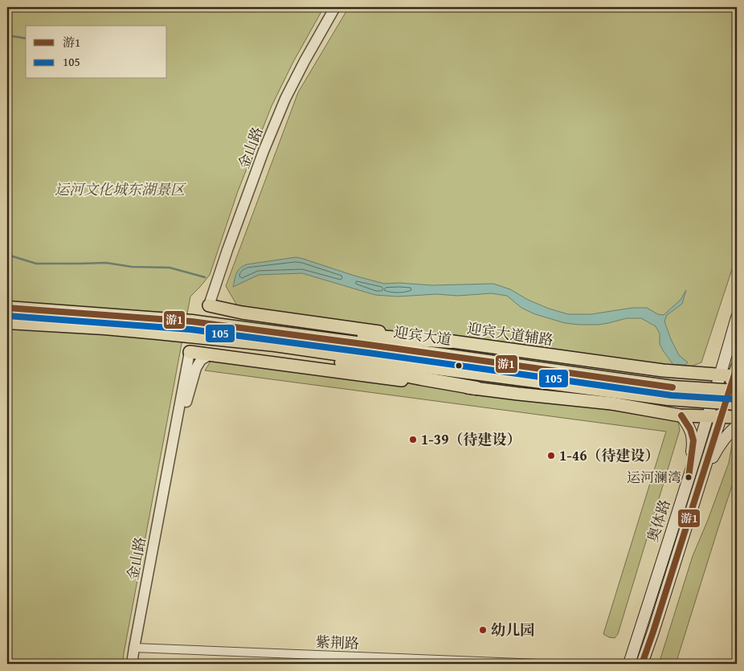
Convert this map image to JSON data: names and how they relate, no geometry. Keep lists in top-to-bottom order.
{
  "streets": {
    "highway": ["迎宾大道"],
    "main road": ["迎宾大道辅路", "奥体路"],
    "street": ["金山路", "紫荆路"]
  },
  "crossings": [
    ["金山路", "迎宾大道辅路"],
    ["金山路", "紫荆路"],
    ["迎宾大道辅路", "奥体路"]
  ],
  "parks": ["运河文化城东湖景区"],
  "places": [
    "1-39（待建设）",
    "1-46（待建设）",
    "运河澜湾",
    "幼儿园"
  ],
  "lines": ["transit line 游1", "transit line 105"],
  "legend": ["游1", "105"]
}
